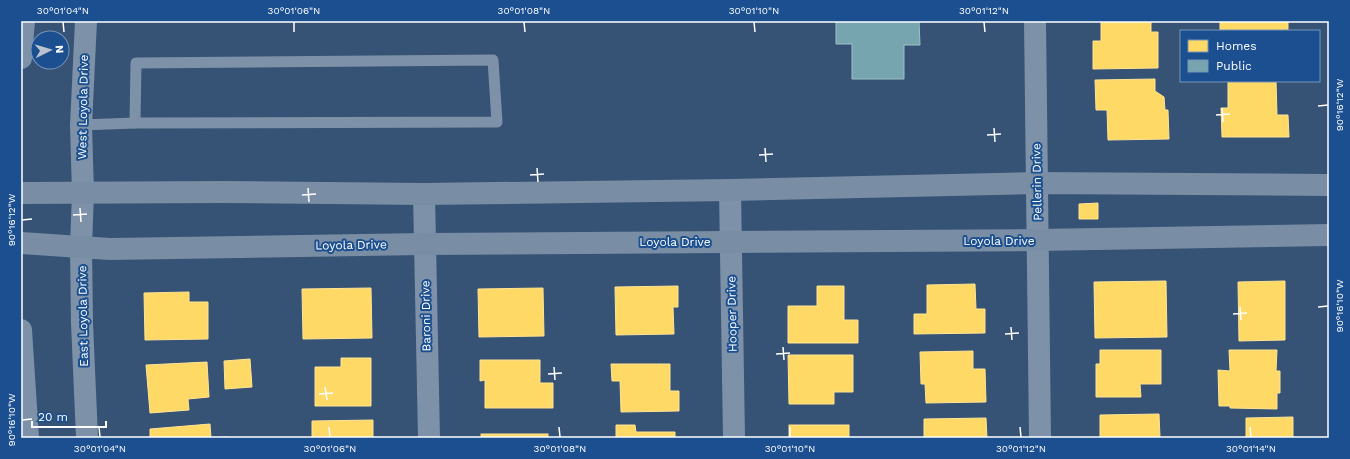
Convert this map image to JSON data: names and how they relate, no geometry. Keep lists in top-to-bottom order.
{
  "streets": {
    "main road": ["Loyola Drive"],
    "street": [
      "West Loyola Drive",
      "Pellerin Drive",
      "Hooper Drive",
      "East Loyola Drive",
      "Baroni Drive"
    ]
  },
  "crossings": [
    ["West Loyola Drive", "East Loyola Drive"],
    ["Pellerin Drive", "Loyola Drive"],
    ["Loyola Drive", "Hooper Drive"],
    ["Loyola Drive", "East Loyola Drive"],
    ["Loyola Drive", "Baroni Drive"]
  ],
  "legend": ["Homes", "Public"],
  "scale_bar": "20 m",
  "north": "right",
  "coordinates": [
    "30°01'04\"N",
    "30°01'06\"N",
    "30°01'08\"N",
    "30°01'10\"N",
    "30°01'12\"N",
    "90°16'12\"W",
    "90°16'10\"W",
    "30°01'14\"N"
  ]
}
